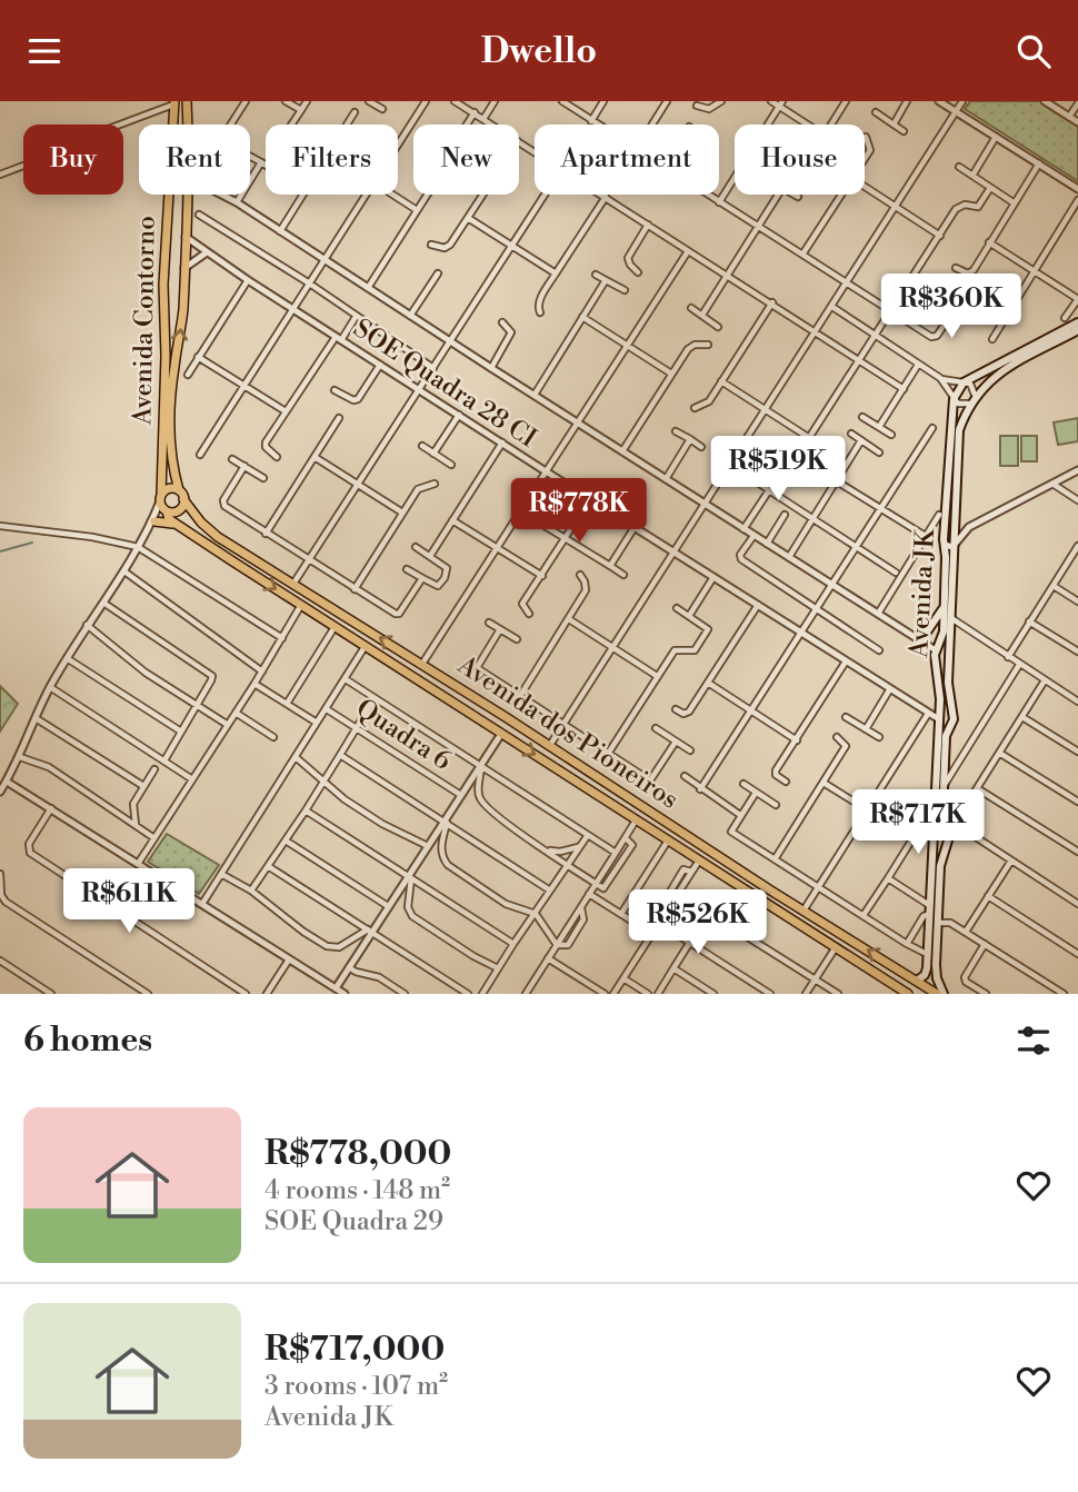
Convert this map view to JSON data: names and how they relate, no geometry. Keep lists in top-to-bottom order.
{
  "streets": {
    "main road": ["Avenida Contorno", "Avenida JK", "Avenida dos Pioneiros"],
    "street": ["SOE Quadra 28 CI", "Quadra 6"]
  },
  "crossings": [
    ["Avenida Contorno", "SOE Quadra 28 CI"],
    ["Avenida Contorno", "Avenida dos Pioneiros"],
    ["SOE Quadra 28 CI", "Avenida JK"],
    ["Avenida JK", "Avenida dos Pioneiros"]
  ],
  "page": {
    "header": "Dwello",
    "chip": [
      "Buy",
      "Rent",
      "Filters",
      "New",
      "Apartment",
      "House"
    ],
    "price": [
      "R$360K",
      "R$519K",
      "R$778K",
      "R$717K",
      "R$611K",
      "R$526K"
    ],
    "heading": "6 homes",
    "list": [
      {
        "name": "R$778,000",
        "note": "4 rooms · 148 m² · SOE Quadra 29"
      },
      {
        "name": "R$717,000",
        "note": "3 rooms · 107 m² · Avenida JK"
      }
    ]
  }
}
